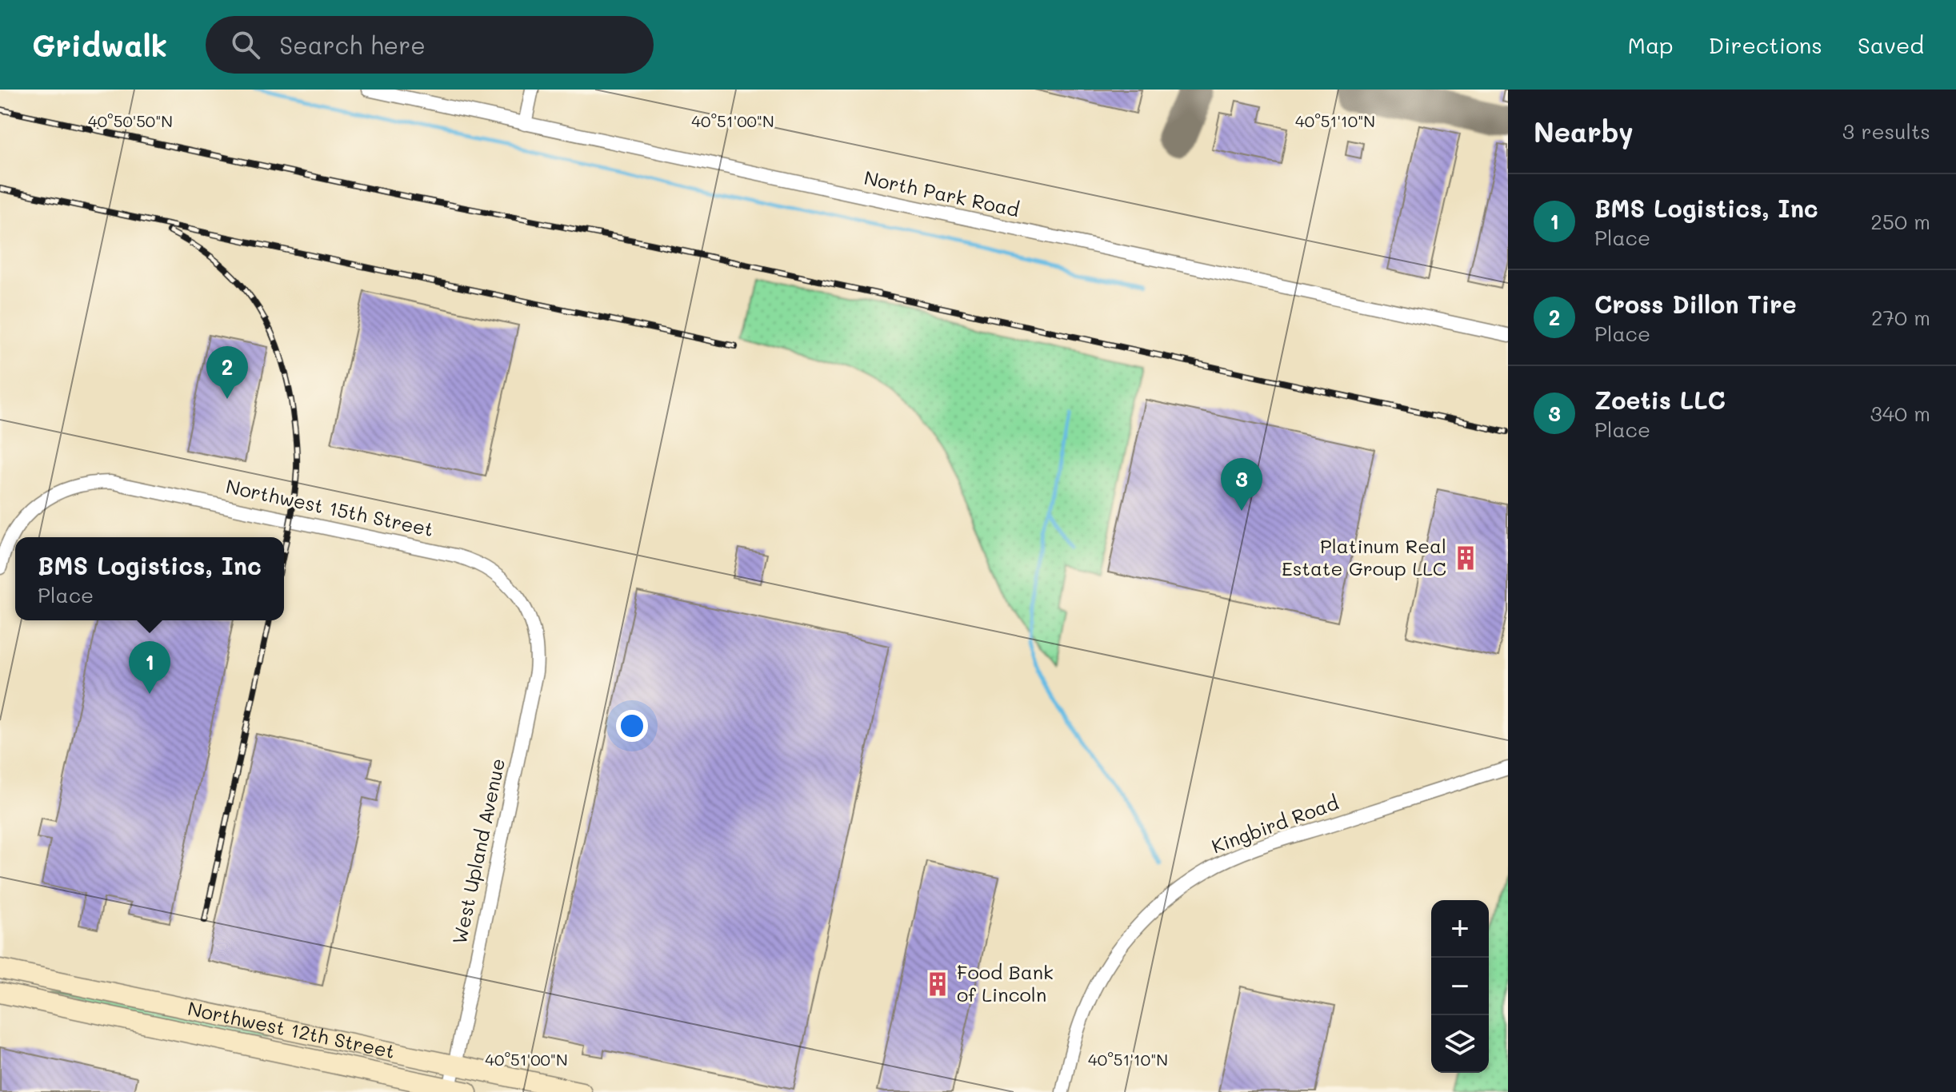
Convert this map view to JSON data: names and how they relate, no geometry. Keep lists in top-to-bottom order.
{
  "streets": {
    "main road": ["Northwest 12th Street"],
    "street": [
      "North Park Road",
      "Northwest 15th Street",
      "Kingbird Road",
      "West Upland Avenue"
    ]
  },
  "crossings": [
    ["Northwest 15th Street", "West Upland Avenue"],
    ["West Upland Avenue", "Northwest 12th Street"]
  ],
  "places": {
    "building": ["Platinum Real Estate Group LLC", "Food Bank of Lincoln"]
  },
  "page": {
    "header": "Gridwalk",
    "search": "Search here",
    "nav": ["Map", "Directions", "Saved"],
    "heading": ["Nearby", "3 results"],
    "list": [
      {
        "mark": "1",
        "name": "BMS Logistics, Inc",
        "note": "Place",
        "value": "250 m"
      },
      {
        "mark": "2",
        "name": "Cross Dillon Tire",
        "note": "Place",
        "value": "270 m"
      },
      {
        "mark": "3",
        "name": "Zoetis LLC",
        "note": "Place",
        "value": "340 m"
      }
    ],
    "pins": ["2", "3", "1"],
    "popup": ["BMS Logistics, Inc", "Place"],
    "map_buttons": ["+", "−"]
  },
  "coordinates": ["40°50'50\"N", "40°51'00\"N", "40°51'10\"N"]
}
